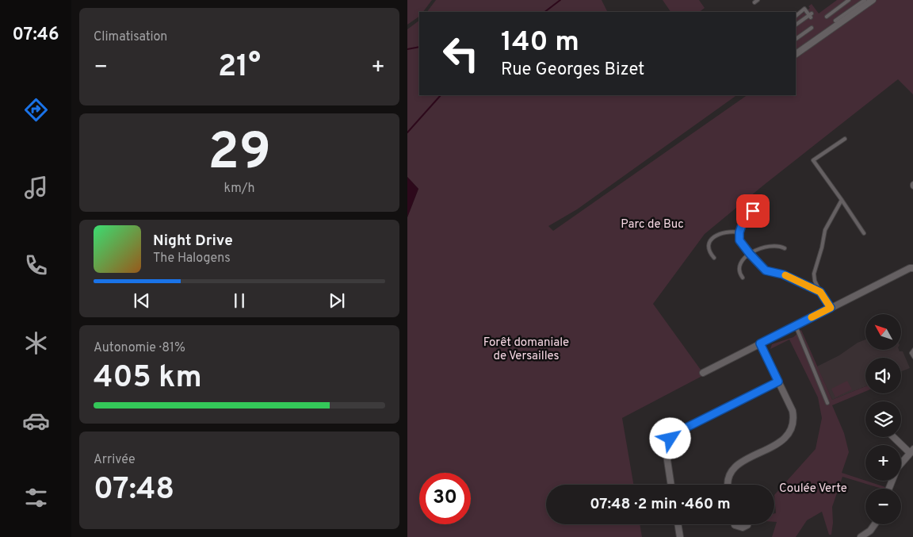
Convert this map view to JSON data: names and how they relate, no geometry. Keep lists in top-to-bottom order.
{
  "parks": ["Parc de Buc", "Forêt domaniale de Versailles", "Coulée Verte"],
  "north": "top left",
  "page": {
    "tabs": "07:46",
    "tile": [
      "Climatisation",
      ["29", "km/h"],
      ["Autonomie · 81%", "405 km"],
      ["Arrivée", "07:48"]
    ],
    "turn": ["140 m", "Rue Georges Bizet"],
    "heat": ["−", "21°", "+"],
    "song": ["Night Drive", "The Halogens"],
    "map_buttons": ["+", "−"],
    "limit": "30",
    "trip": "07:48 · 2 min · 460 m"
  }
}
